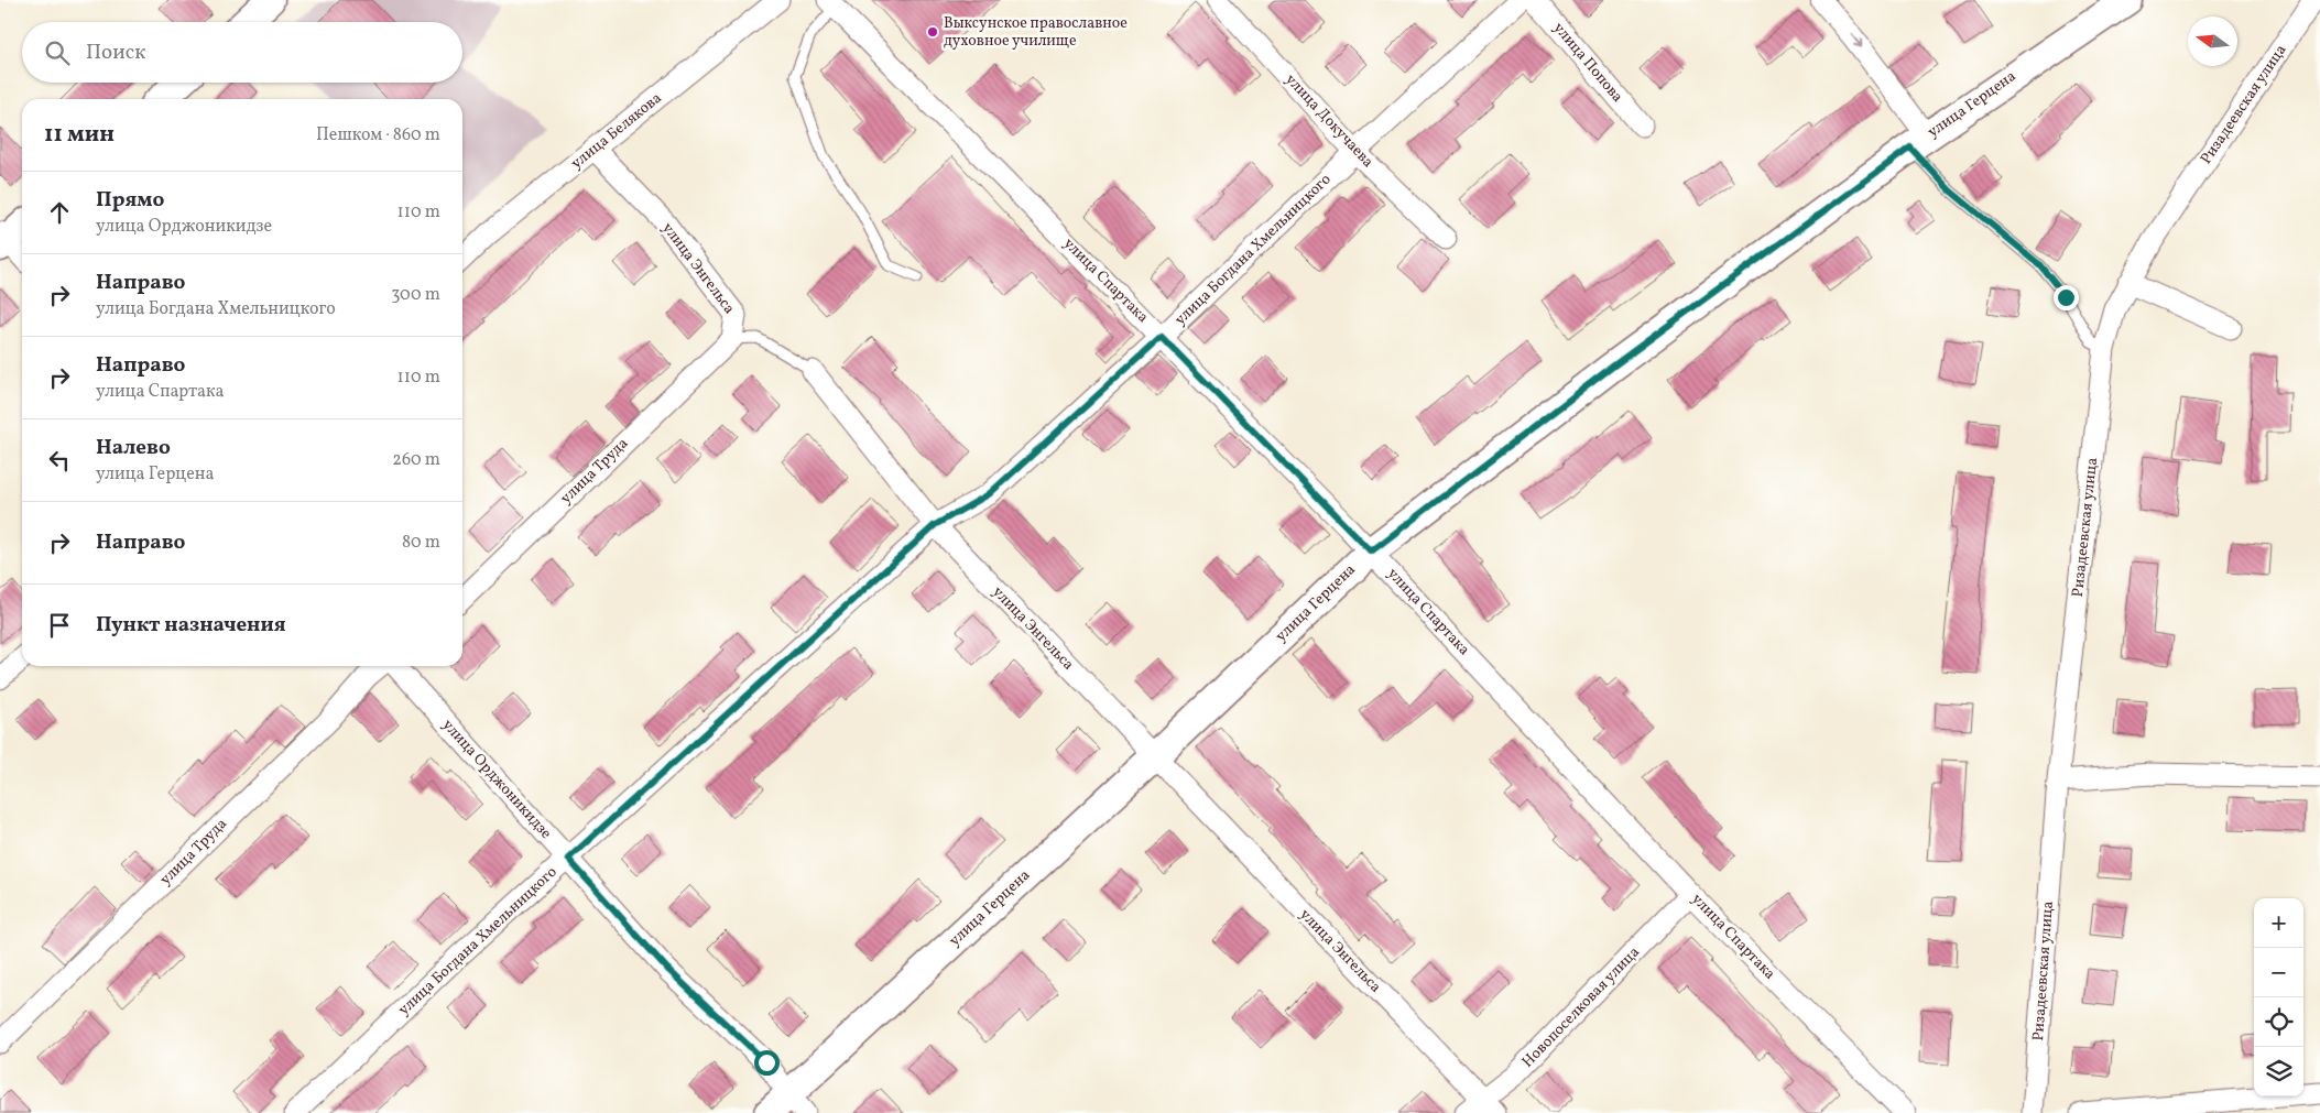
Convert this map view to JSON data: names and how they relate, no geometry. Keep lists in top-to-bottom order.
{
  "streets": {
    "street": [
      "улица Попова",
      "улица Герцена",
      "Ризадеевская улица",
      "улица Докучаева",
      "улица Белякова",
      "улица Богдана Хмельницкого",
      "улица Энгельса",
      "улица Спартака",
      "улица Труда",
      "улица Орджоникидзе",
      "Новопоселковая улица"
    ]
  },
  "crossings": [
    ["улица Герцена", "улица Энгельса"],
    ["улица Герцена", "улица Спартака"],
    ["улица Герцена", "улица Орджоникидзе"],
    ["улица Докучаева", "улица Богдана Хмельницкого"],
    ["улица Белякова", "улица Энгельса"],
    ["улица Богдана Хмельницкого", "улица Энгельса"],
    ["улица Богдана Хмельницкого", "улица Спартака"],
    ["улица Богдана Хмельницкого", "улица Орджоникидзе"],
    ["улица Энгельса", "улица Труда"],
    ["улица Энгельса", "Новопоселковая улица"],
    ["улица Спартака", "Новопоселковая улица"]
  ],
  "places": ["Выксунское православное духовное училище"],
  "north": "left",
  "page": {
    "search": "Поиск",
    "heading": ["11 мин", "Пешком · 860 m"],
    "list": [
      ["Прямо", "улица Орджоникидзе", "110 m"],
      ["Направо", "улица Богдана Хмельницкого", "300 m"],
      ["Направо", "улица Спартака", "110 m"],
      ["Налево", "улица Герцена", "260 m"],
      ["Направо", "80 m"],
      "Пункт назначения"
    ],
    "map_buttons": ["+", "−"]
  }
}
